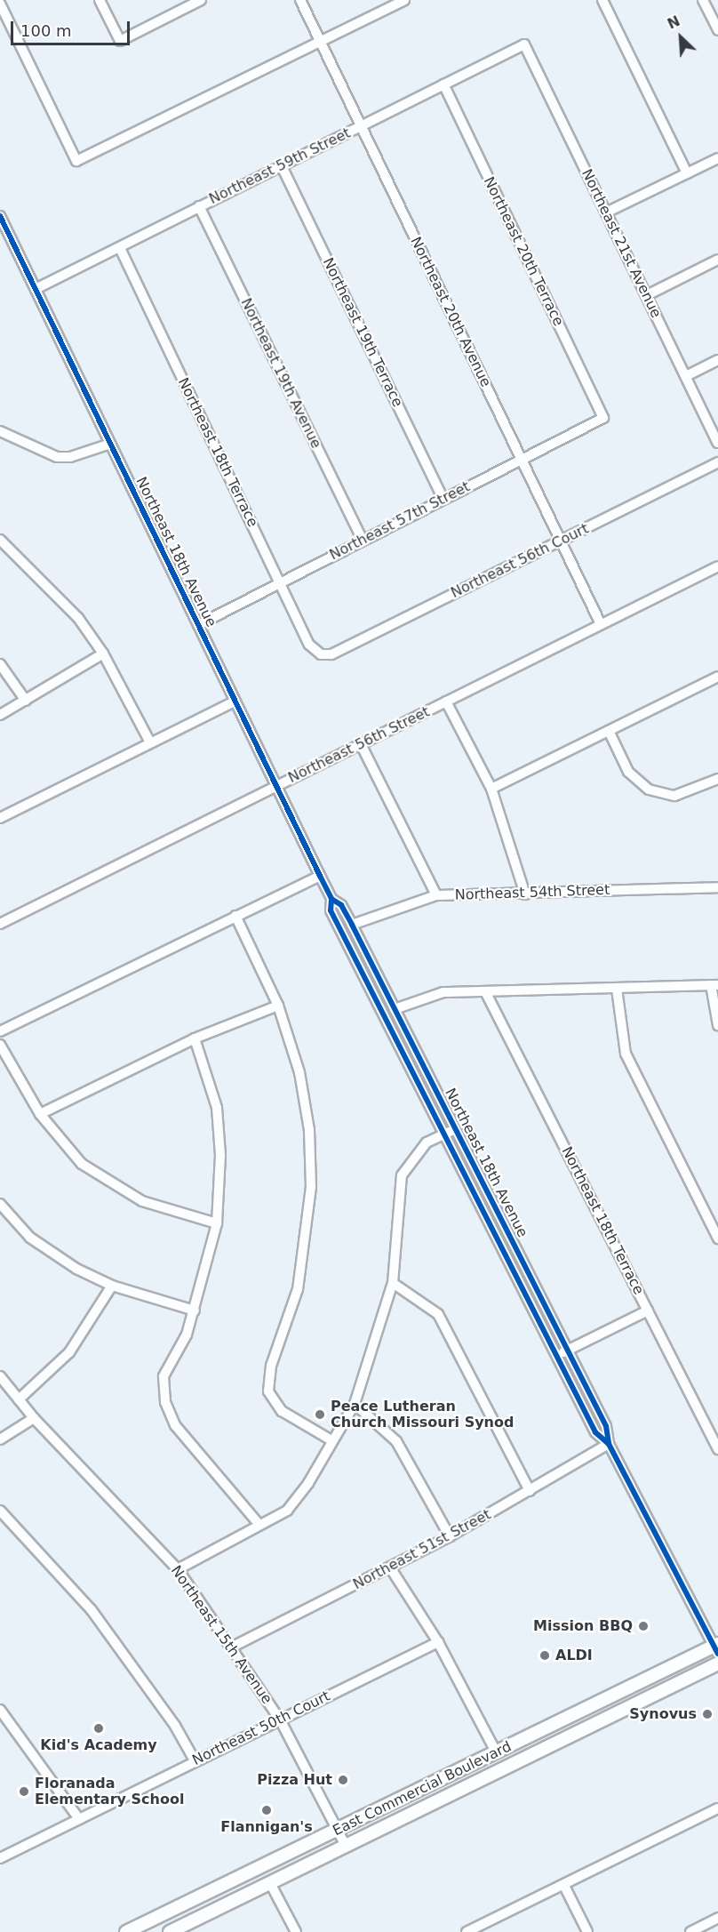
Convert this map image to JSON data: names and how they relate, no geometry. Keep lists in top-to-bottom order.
{
  "streets": {
    "main road": ["East Commercial Boulevard"],
    "street": [
      "Northeast 59th Street",
      "Northeast 21st Avenue",
      "Northeast 20th Terrace",
      "Northeast 20th Avenue",
      "Northeast 19th Terrace",
      "Northeast 19th Avenue",
      "Northeast 18th Terrace",
      "Northeast 57th Street",
      "Northeast 18th Avenue",
      "Northeast 56th Court",
      "Northeast 56th Street",
      "Northeast 54th Street",
      "Northeast 51st Street",
      "Northeast 15th Avenue",
      "Northeast 50th Court"
    ]
  },
  "crossings": [
    ["Northeast 59th Street", "Northeast 21st Avenue"],
    ["Northeast 59th Street", "Northeast 20th Terrace"],
    ["Northeast 59th Street", "Northeast 20th Avenue"],
    ["Northeast 59th Street", "Northeast 19th Terrace"],
    ["Northeast 59th Street", "Northeast 19th Avenue"],
    ["Northeast 59th Street", "Northeast 18th Terrace"],
    ["Northeast 59th Street", "Northeast 18th Avenue"],
    ["Northeast 20th Terrace", "Northeast 57th Street"],
    ["Northeast 20th Avenue", "Northeast 57th Street"],
    ["Northeast 20th Avenue", "Northeast 56th Court"],
    ["Northeast 20th Avenue", "Northeast 56th Street"],
    ["Northeast 19th Terrace", "Northeast 57th Street"],
    ["Northeast 19th Avenue", "Northeast 57th Street"],
    ["Northeast 18th Terrace", "Northeast 57th Street"],
    ["Northeast 18th Terrace", "Northeast 56th Court"],
    ["Northeast 57th Street", "Northeast 18th Avenue"],
    ["Northeast 18th Avenue", "Northeast 56th Street"],
    ["Northeast 18th Avenue", "Northeast 54th Street"],
    ["Northeast 18th Avenue", "Northeast 51st Street"],
    ["Northeast 18th Avenue", "East Commercial Boulevard"],
    ["Northeast 51st Street", "Northeast 15th Avenue"],
    ["Northeast 15th Avenue", "Northeast 50th Court"],
    ["Northeast 15th Avenue", "East Commercial Boulevard"]
  ],
  "places": [
    "Peace Lutheran Church Missouri Synod",
    "Mission BBQ",
    "ALDI",
    "Synovus",
    "Kid's Academy",
    "Pizza Hut",
    "Floranada Elementary School",
    "Flannigan's"
  ],
  "scale_bar": "100 m",
  "north": "top left"
}
